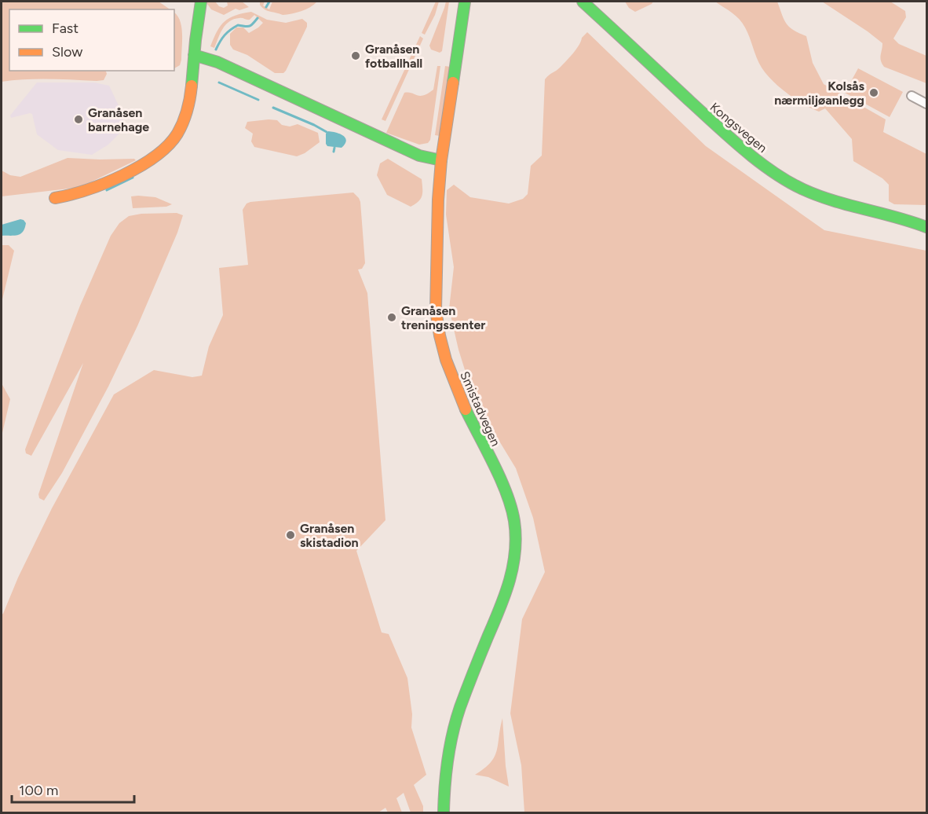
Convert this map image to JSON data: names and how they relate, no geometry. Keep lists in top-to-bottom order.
{
  "streets": {
    "street": ["Kongsvegen", "Smistadvegen"]
  },
  "places": [
    "Granåsen fotballhall",
    "Kolsås nærmiljøanlegg",
    "Granåsen barnehage",
    "Granåsen treningssenter",
    "Granåsen skistadion"
  ],
  "legend": ["Fast", "Slow"],
  "scale_bar": "100 m"
}
